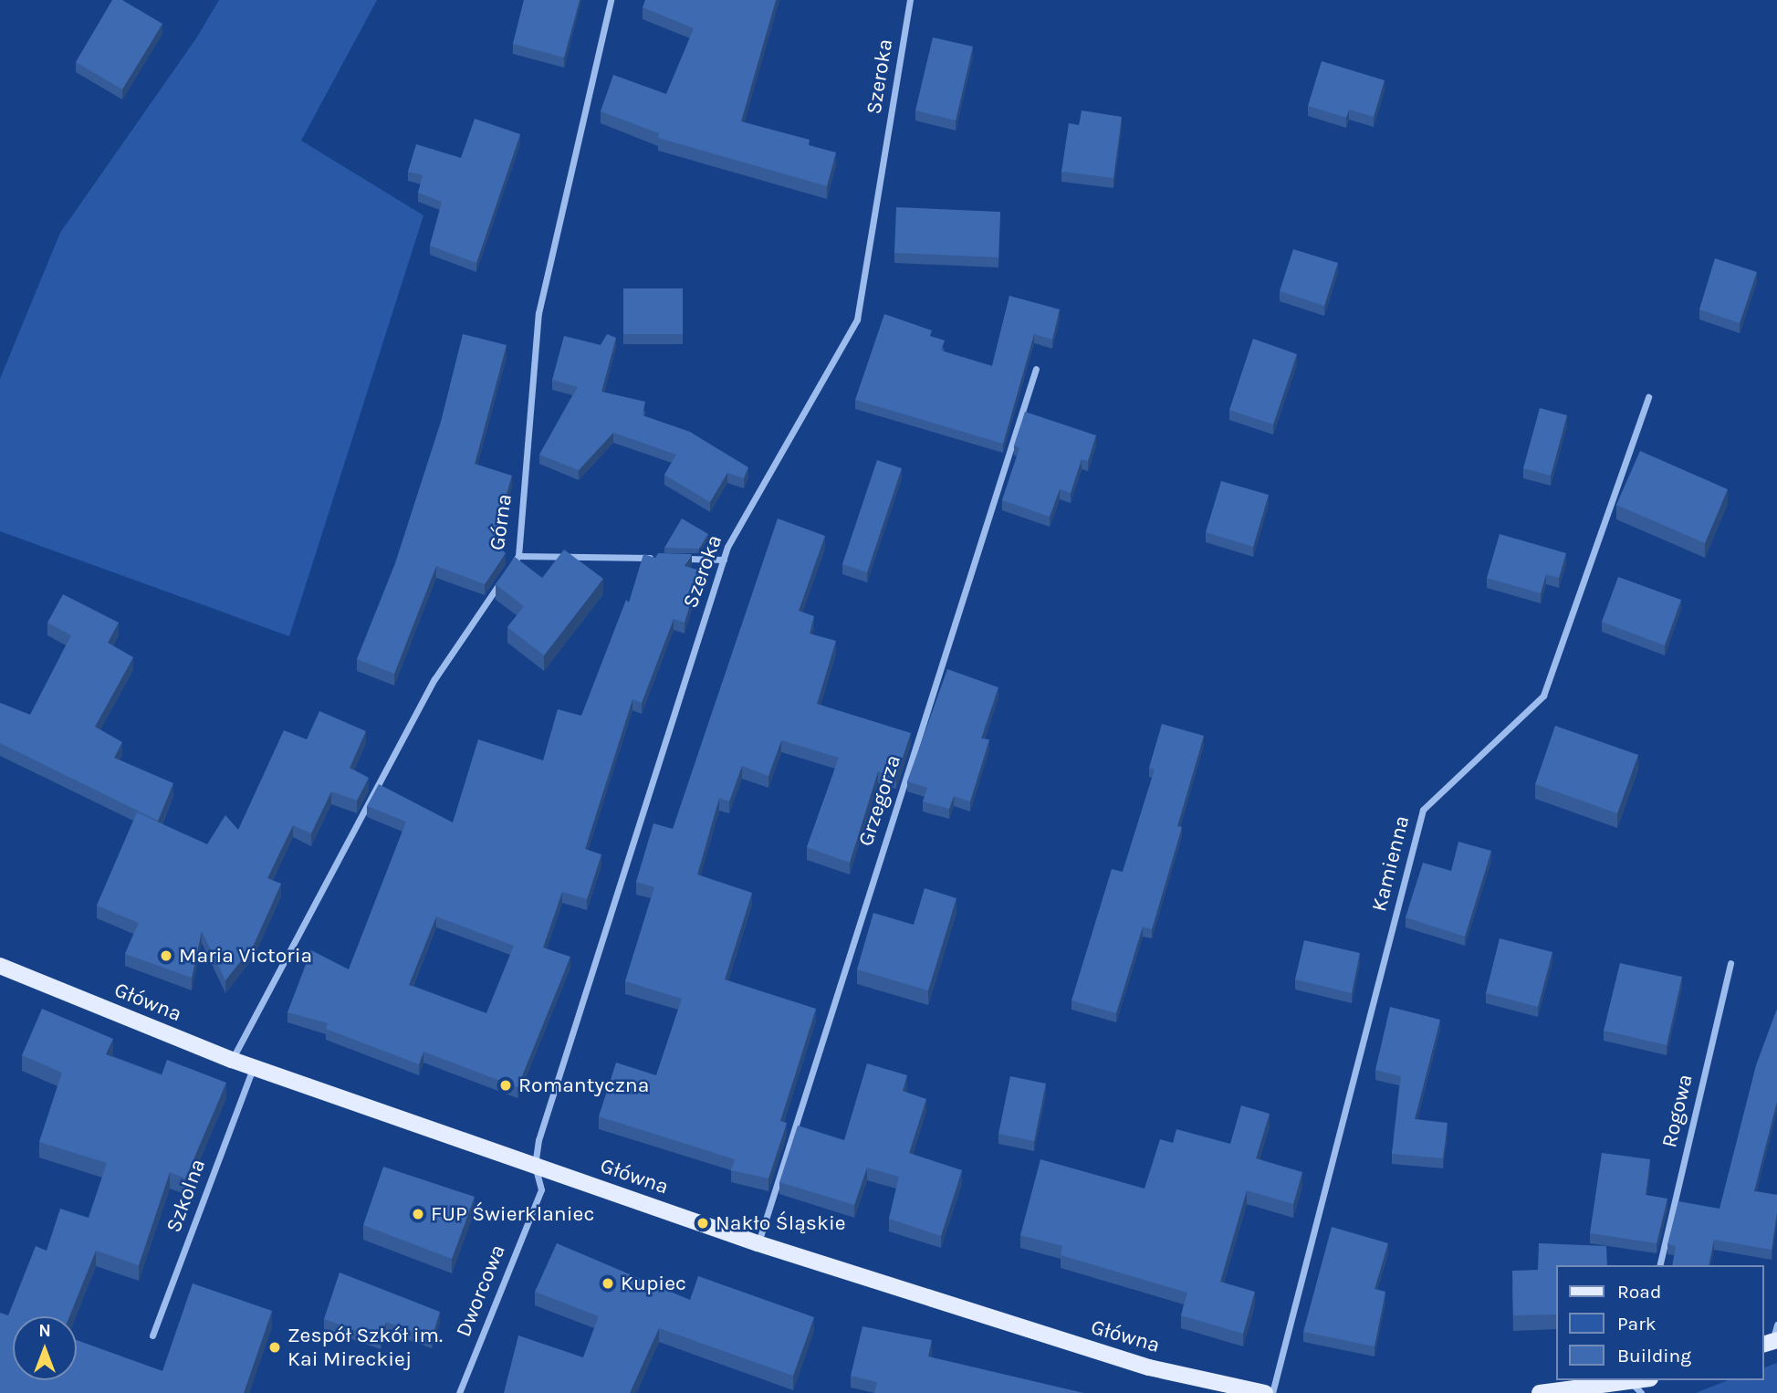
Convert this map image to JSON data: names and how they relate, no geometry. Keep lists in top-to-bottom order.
{
  "streets": {
    "main road": ["Główna"],
    "street": [
      "Szeroka",
      "Górna",
      "Grzegorza",
      "Kamienna",
      "Rogowa",
      "Szkolna",
      "Dworcowa"
    ]
  },
  "crossings": [
    ["Szeroka", "Główna"],
    ["Szeroka", "Dworcowa"],
    ["Górna", "Główna"],
    ["Grzegorza", "Główna"],
    ["Główna", "Szkolna"],
    ["Główna", "Dworcowa"]
  ],
  "places": [
    "Maria Victoria",
    "Romantyczna",
    "FUP Świerklaniec",
    "Nakło Śląskie",
    "Kupiec",
    "Zespół Szkół im. Kai Mireckiej"
  ],
  "legend": ["Road", "Park", "Building"],
  "north": "top"
}
